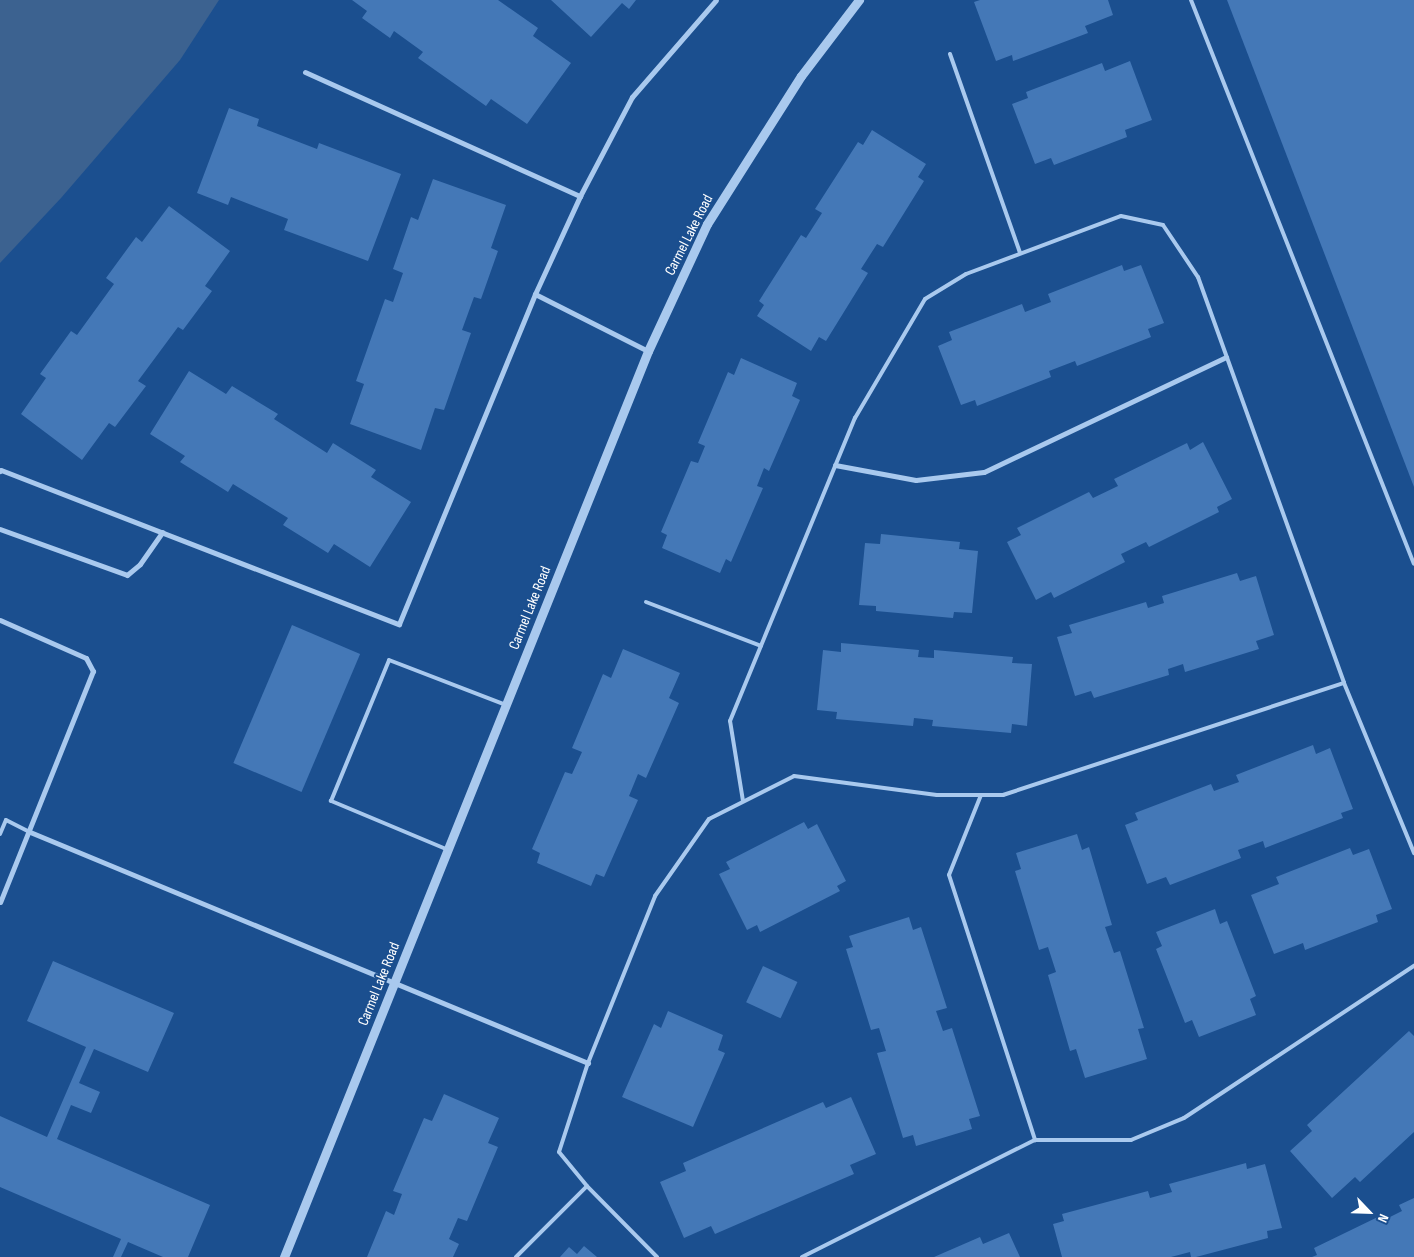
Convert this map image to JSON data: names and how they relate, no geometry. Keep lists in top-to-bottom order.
{
  "streets": {
    "street": ["Carmel Lake Road"]
  },
  "north": "bottom right"
}
